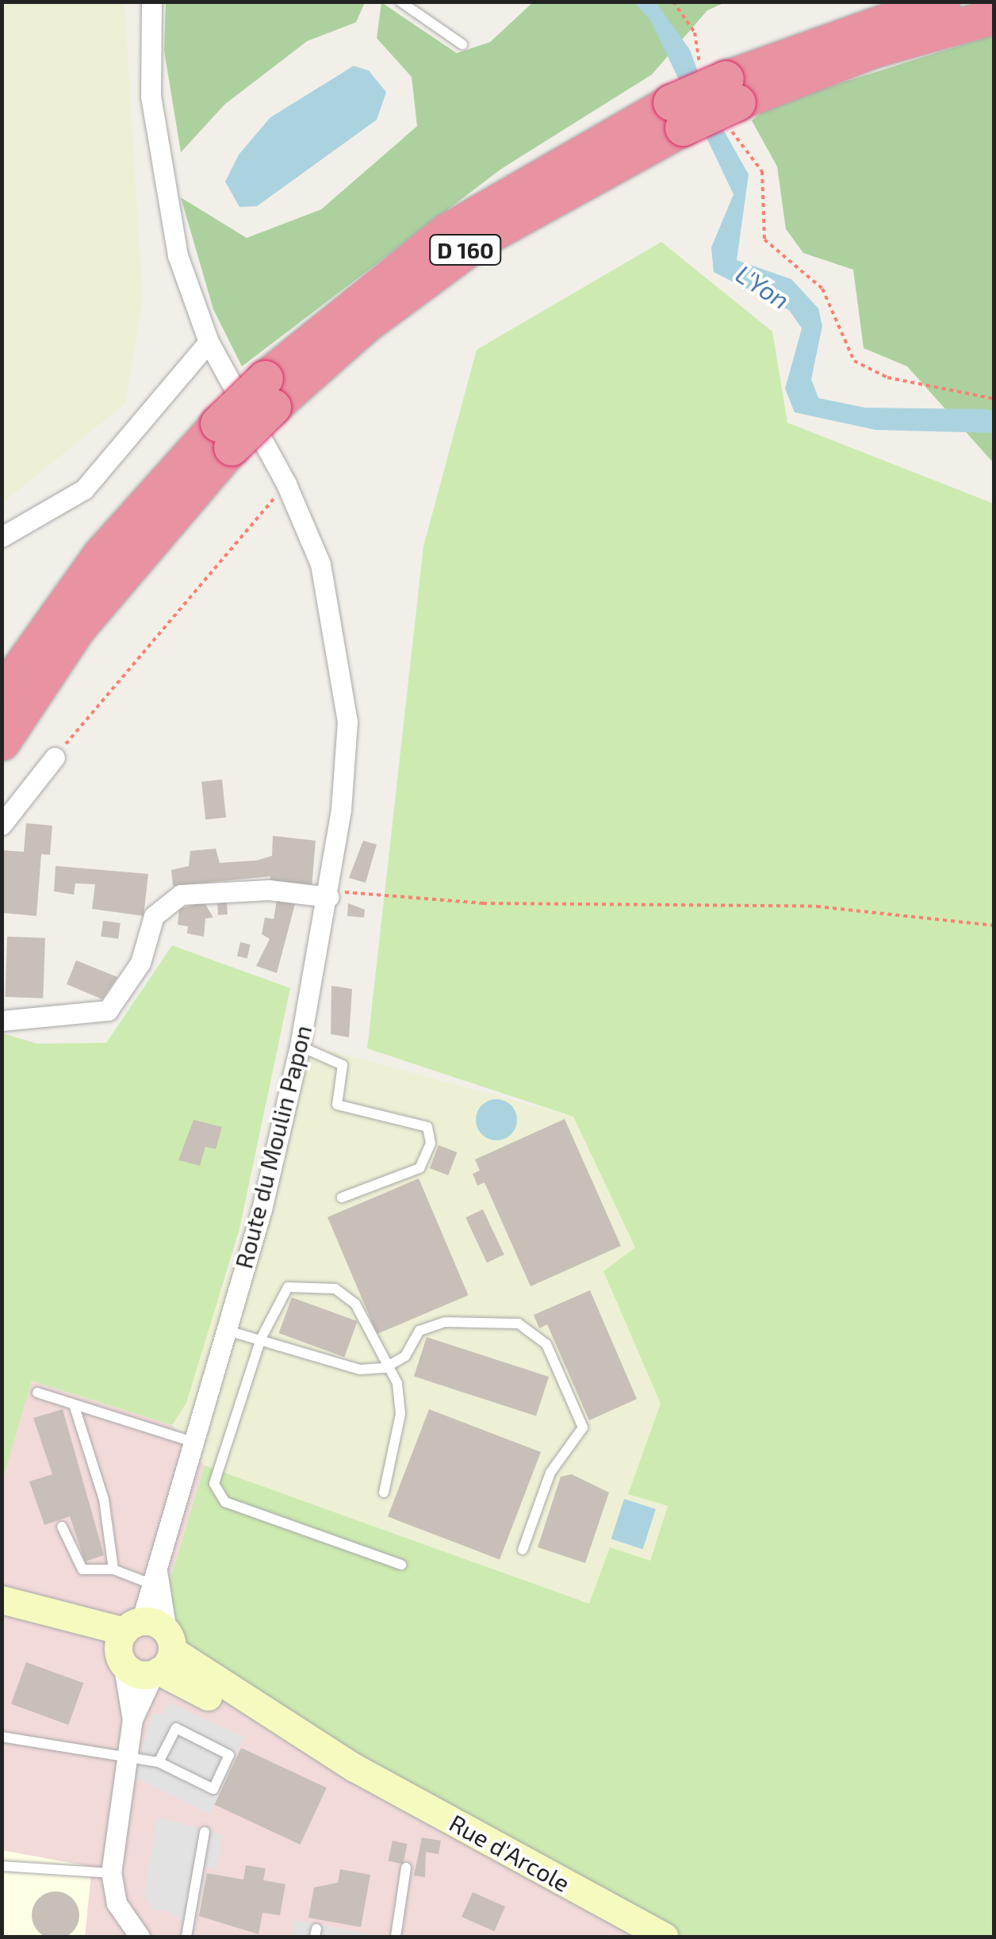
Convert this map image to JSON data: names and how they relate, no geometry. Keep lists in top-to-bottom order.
{
  "streets": {
    "highway": ["D 160"],
    "main road": ["Rue d'Arcole"],
    "street": ["Route du Moulin Papon"]
  },
  "crossings": [
    ["Route du Moulin Papon", "Rue d'Arcole"]
  ],
  "water": ["L'Yon"]
}
